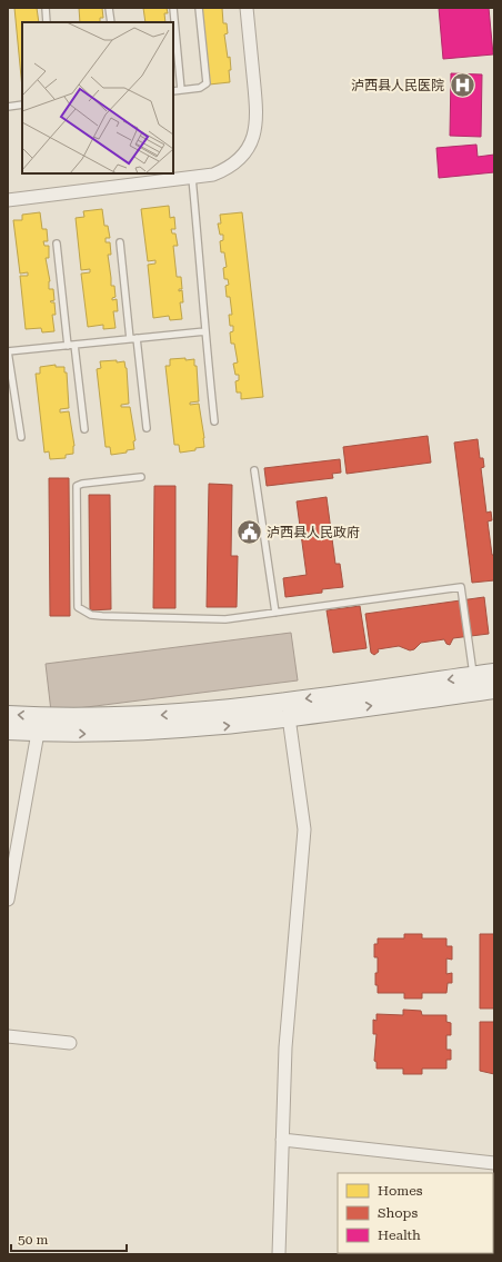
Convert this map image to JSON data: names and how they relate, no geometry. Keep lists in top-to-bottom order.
{
  "places": {
    "hospital": ["泸西县人民医院"],
    "public building": ["泸西县人民政府"]
  },
  "legend": ["Homes", "Shops", "Health"],
  "scale_bar": "50 m"
}
